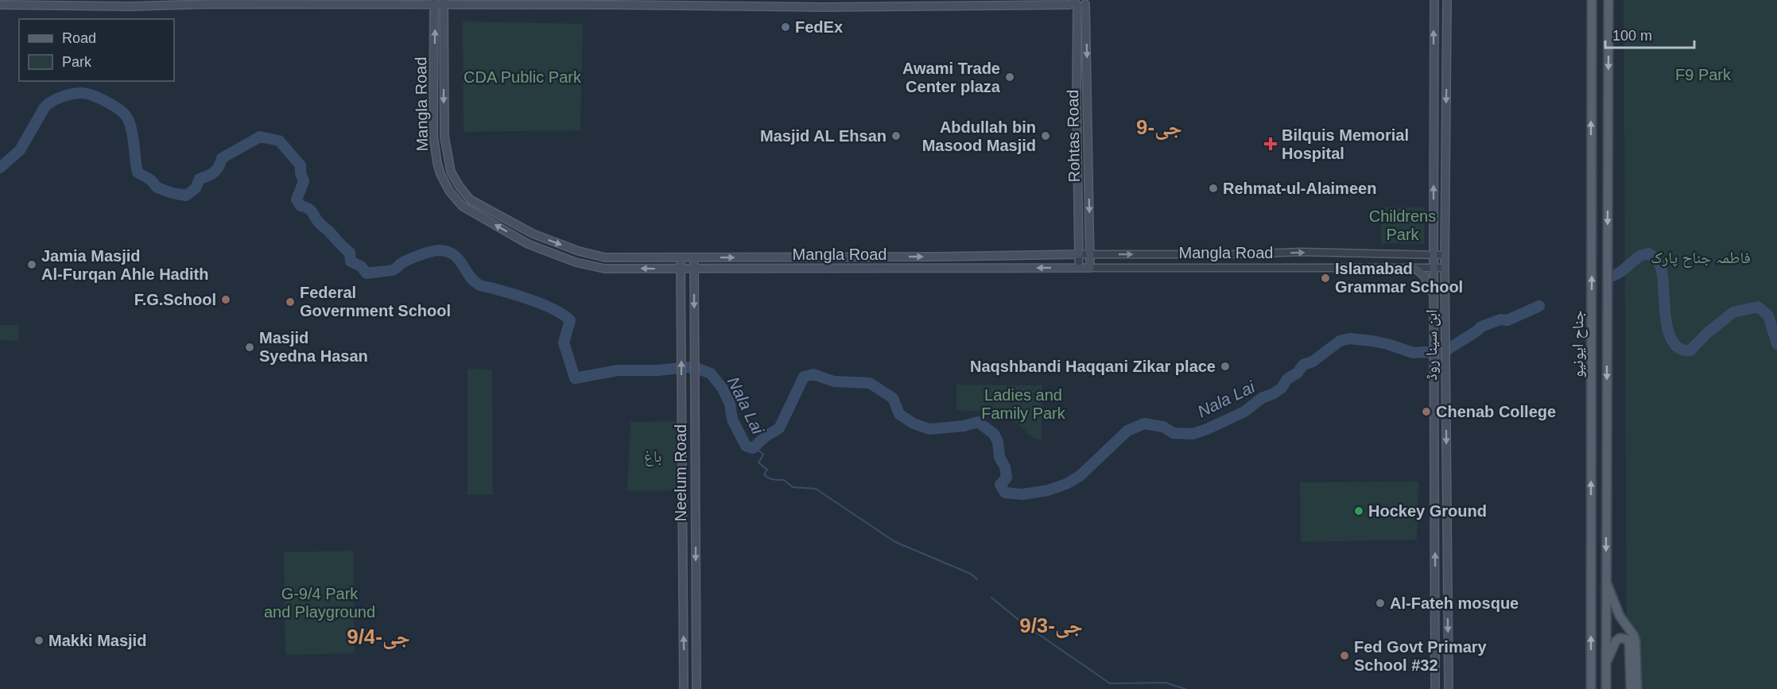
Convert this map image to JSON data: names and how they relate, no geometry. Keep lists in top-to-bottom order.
{
  "streets": {
    "main road": [
      "Mangla Road",
      "Rohtas Road",
      "جناح ایونیو",
      "ابن سینا روڈ",
      "Neelum Road"
    ]
  },
  "crossings": [
    ["Mangla Road", "Rohtas Road"],
    ["Mangla Road", "ابن سینا روڈ"],
    ["Mangla Road", "Neelum Road"]
  ],
  "districts": ["جی-9", "جی-9/3", "جی-9/4"],
  "water": ["Nala Lai"],
  "parks": [
    "F9 Park",
    "CDA Public Park",
    "Childrens Park",
    "فاطمہ جناح پارک",
    "Ladies and Family Park",
    "باغ",
    "G-9/4 Park and Playground"
  ],
  "places": {
    "other": [
      "FedEx",
      "Awami Trade Center plaza",
      "Masjid AL Ehsan",
      "Abdullah bin Masood Masjid",
      "Rehmat-ul-Alaimeen",
      "Jamia Masjid Al-Furqan Ahle Hadith",
      "Islamabad Grammar School",
      "F.G.School",
      "Federal Government School",
      "Masjid Syedna Hasan",
      "Naqshbandi Haqqani Zikar place",
      "Chenab College",
      "Hockey Ground",
      "Al-Fateh mosque",
      "Makki Masjid",
      "Fed Govt Primary School #32"
    ],
    "health": ["Bilquis Memorial Hospital"]
  },
  "legend": ["Road", "Park"],
  "scale_bar": "100 m"
}
